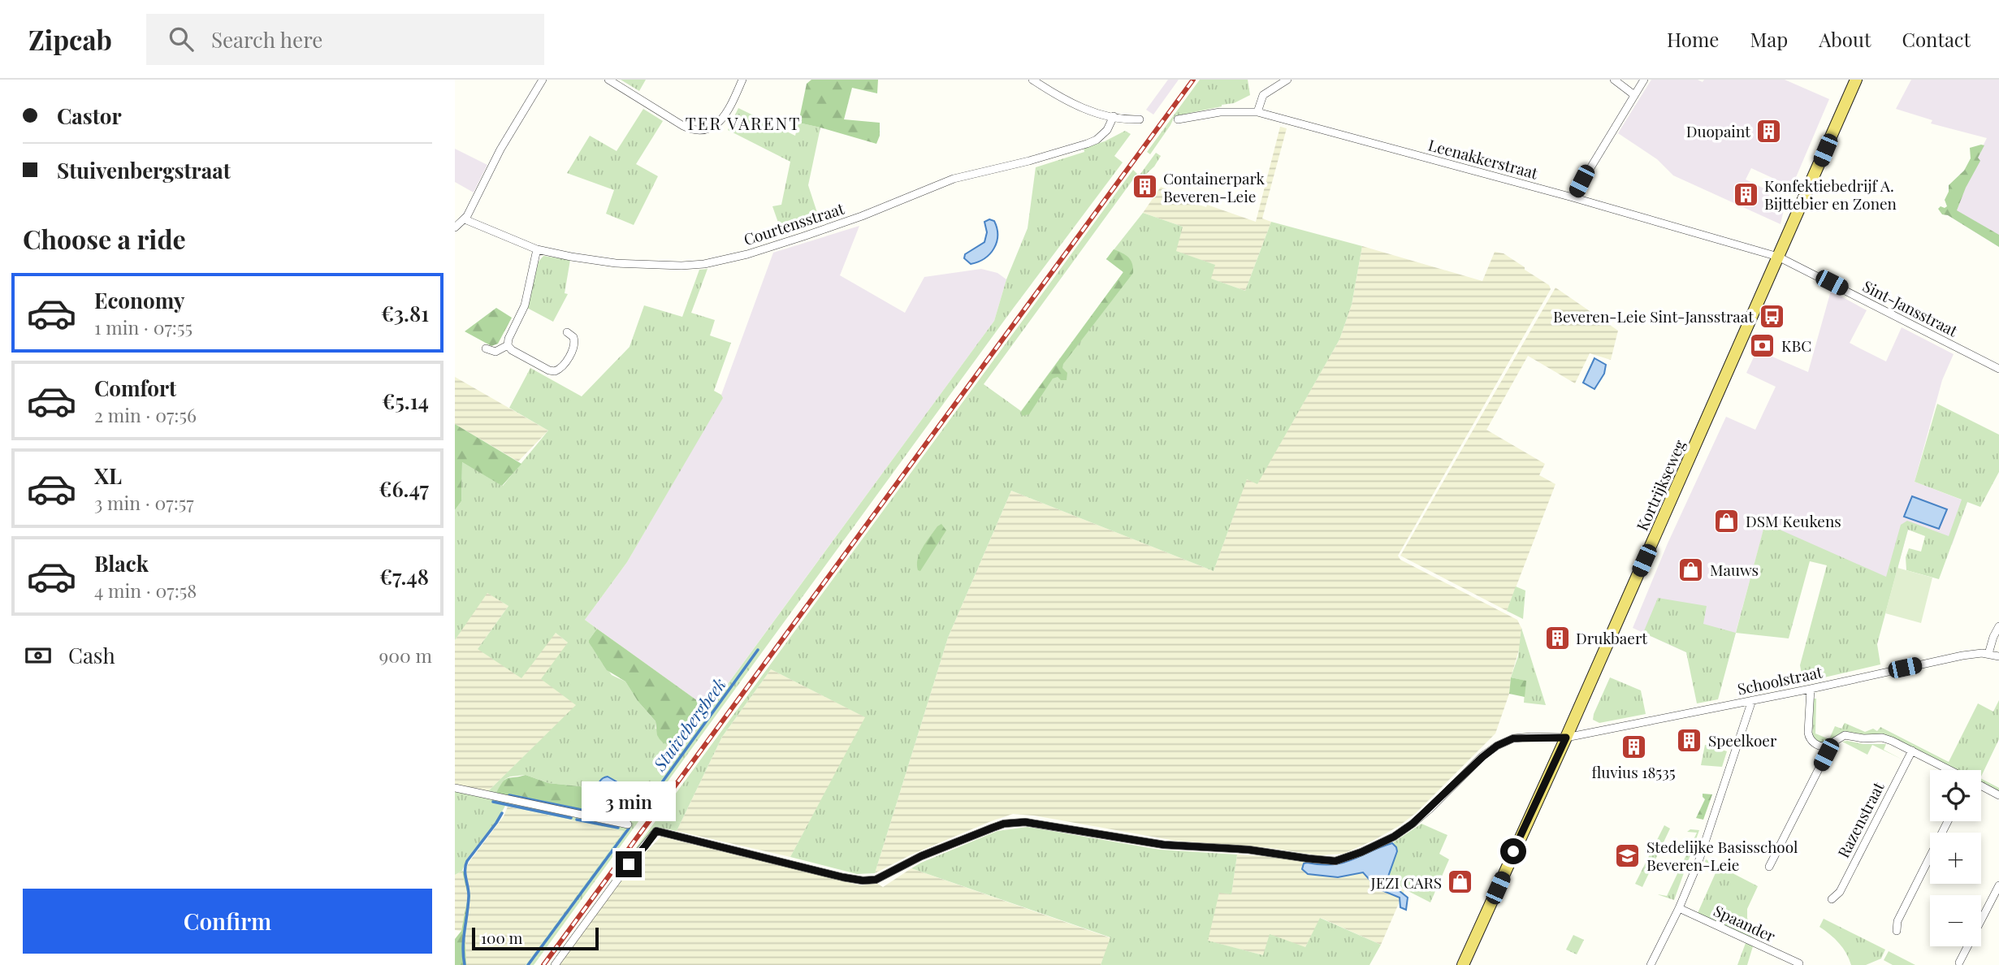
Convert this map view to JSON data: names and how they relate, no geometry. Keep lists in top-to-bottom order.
{
  "streets": {
    "main road": ["Kortrijkseweg"],
    "street": [
      "Leenakkerstraat",
      "Courtensstraat",
      "Sint-Jansstraat",
      "Schoolstraat",
      "Razenstraat",
      "Spaander"
    ]
  },
  "crossings": [
    ["Leenakkerstraat", "Sint-Jansstraat"],
    ["Leenakkerstraat", "Kortrijkseweg"],
    ["Sint-Jansstraat", "Kortrijkseweg"],
    ["Kortrijkseweg", "Schoolstraat"]
  ],
  "districts": ["TER VARENT"],
  "water": ["Stuivebergbeek"],
  "places": {
    "building": [
      "Duopaint",
      "Containerpark Beveren-Leie",
      "Konfektiebedrijf A. Bijttebier en Zonen",
      "Drukbaert",
      "Speelkoer",
      "fluvius 18535"
    ],
    "bus stop": ["Beveren-Leie Sint-Jansstraat"],
    "bank": ["KBC"],
    "shop": ["DSM Keukens", "Mauws", "JEZI CARS"],
    "school or university": ["Stedelijke Basisschool Beveren-Leie"]
  },
  "scale_bar": "100 m",
  "page": {
    "header": "Zipcab",
    "search": "Search here",
    "nav": [
      "Home",
      "Map",
      "About",
      "Contact"
    ],
    "banner": ["Castor", "Stuivenbergstraat"],
    "heading": "Choose a ride",
    "list": [
      {
        "name": "Economy",
        "note": "1 min · 07:55",
        "value": "€3.81"
      },
      {
        "name": "Comfort",
        "note": "2 min · 07:56",
        "value": "€5.14"
      },
      {
        "name": "XL",
        "note": "3 min · 07:57",
        "value": "€6.47"
      },
      {
        "name": "Black",
        "note": "4 min · 07:58",
        "value": "€7.48"
      }
    ],
    "pay": ["Cash", "900 m"],
    "map_buttons": ["+", "−"],
    "bubble": "3 min",
    "buttons": "Confirm",
    "scale": "100 m"
  }
}
